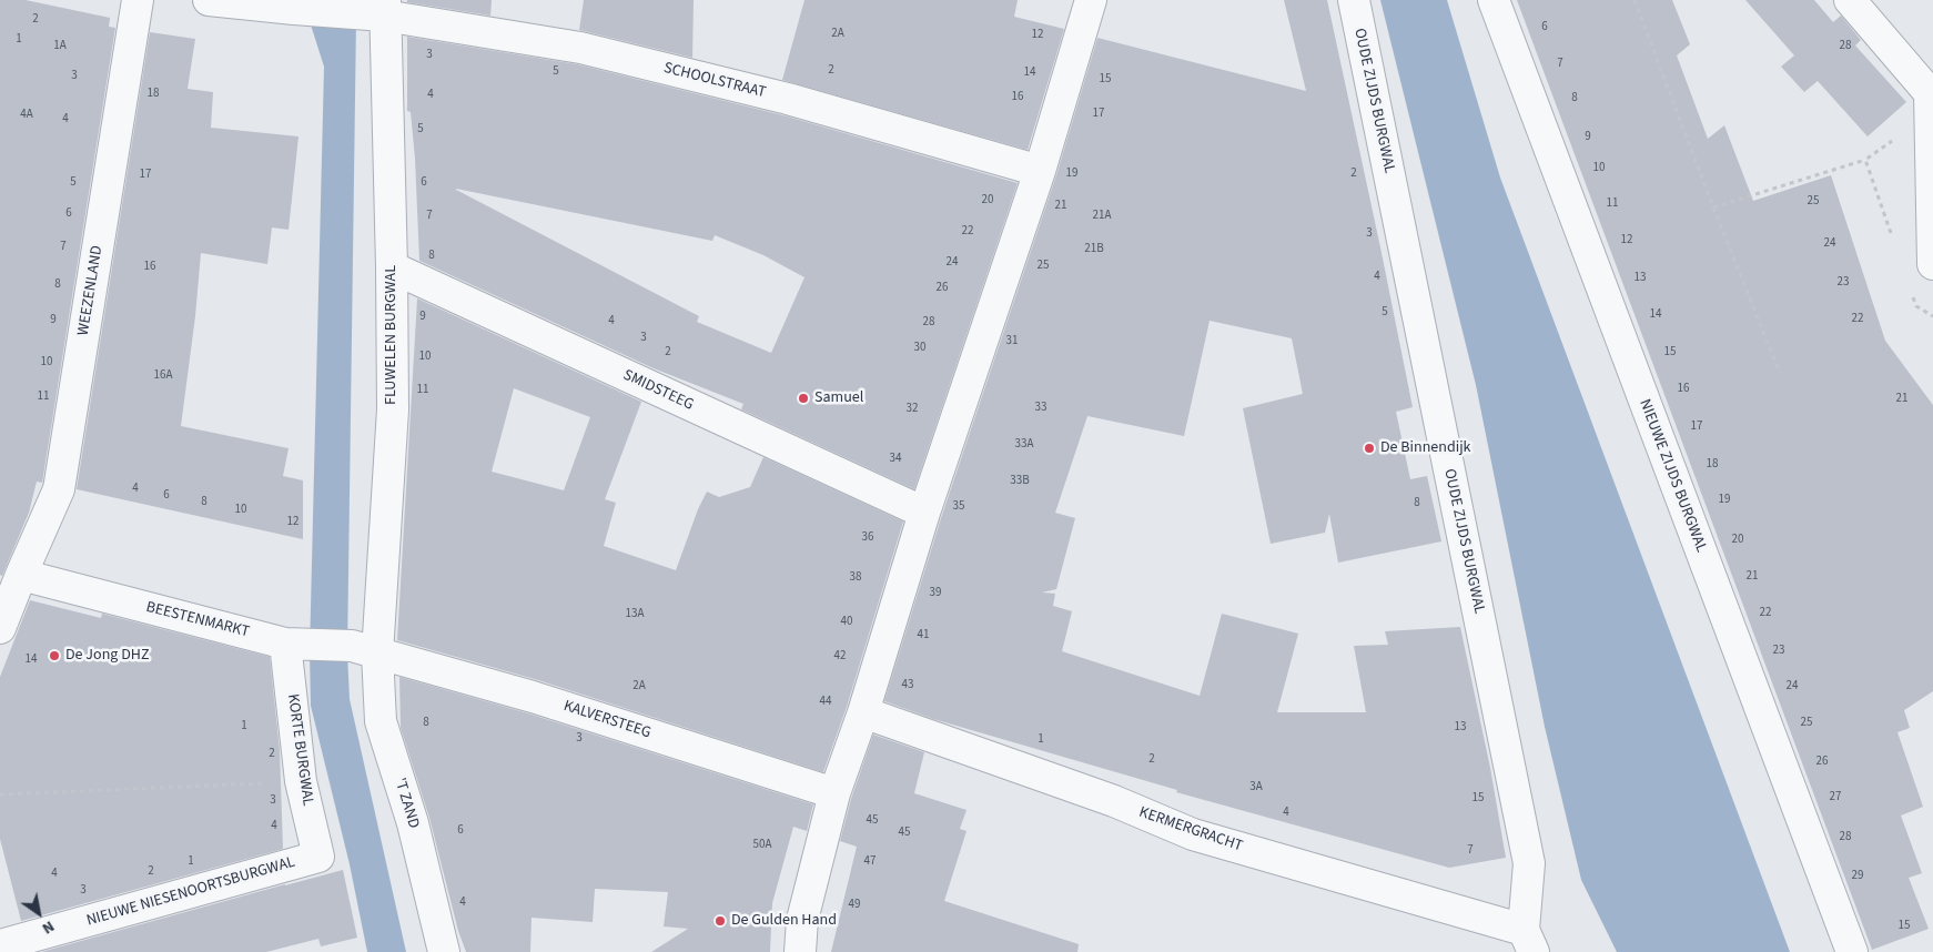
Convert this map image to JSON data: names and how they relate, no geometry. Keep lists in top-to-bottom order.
{
  "streets": {
    "street": [
      "SCHOOLSTRAAT",
      "OUDE ZIJDS BURGWAL",
      "WEEZENLAND",
      "FLUWELEN BURGWAL",
      "SMIDSTEEG",
      "NIEUWE ZIJDS BURGWAL",
      "BEESTENMARKT",
      "KALVERSTEEG",
      "KORTE BURGWAL",
      "'T ZAND",
      "KERMERGRACHT",
      "NIEUWE NIESENOORTSBURGWAL"
    ]
  },
  "crossings": [
    ["SCHOOLSTRAAT", "FLUWELEN BURGWAL"],
    ["OUDE ZIJDS BURGWAL", "KERMERGRACHT"],
    ["WEEZENLAND", "BEESTENMARKT"],
    ["FLUWELEN BURGWAL", "SMIDSTEEG"],
    ["FLUWELEN BURGWAL", "BEESTENMARKT"],
    ["FLUWELEN BURGWAL", "KALVERSTEEG"],
    ["FLUWELEN BURGWAL", "'T ZAND"],
    ["BEESTENMARKT", "KALVERSTEEG"],
    ["BEESTENMARKT", "KORTE BURGWAL"],
    ["BEESTENMARKT", "'T ZAND"],
    ["KALVERSTEEG", "'T ZAND"],
    ["KORTE BURGWAL", "NIEUWE NIESENOORTSBURGWAL"]
  ],
  "places": [
    "Samuel",
    "De Binnendijk",
    "De Jong DHZ",
    "De Gulden Hand"
  ],
  "house_numbers": [
    "2",
    "6",
    "2A",
    "12",
    "1",
    "1A",
    "28",
    "3",
    "7",
    "2",
    "5",
    "14",
    "3",
    "15",
    "18",
    "4",
    "16",
    "8",
    "17",
    "4A",
    "4",
    "5",
    "9",
    "10",
    "19",
    "2",
    "17",
    "5",
    "6",
    "20",
    "25",
    "11",
    "21",
    "6",
    "7",
    "21A",
    "22",
    "3",
    "12",
    "24",
    "7",
    "21B",
    "8",
    "24",
    "25",
    "16",
    "4",
    "13",
    "23",
    "8",
    "26",
    "5",
    "14",
    "9",
    "22",
    "9",
    "4",
    "28",
    "3",
    "31",
    "30",
    "2",
    "15",
    "10",
    "10",
    "16A",
    "16",
    "11",
    "11",
    "21",
    "33",
    "32",
    "17",
    "33A",
    "34",
    "18",
    "33B",
    "4",
    "6",
    "19",
    "8",
    "8",
    "35",
    "10",
    "12",
    "36",
    "20",
    "21",
    "38",
    "39",
    "22",
    "13A",
    "40",
    "41",
    "23",
    "42",
    "14",
    "43",
    "2A",
    "24",
    "44",
    "8",
    "25",
    "1",
    "13",
    "3",
    "1",
    "2",
    "2",
    "26",
    "3A",
    "27",
    "15",
    "3",
    "4",
    "45",
    "4",
    "6",
    "45",
    "28",
    "50A",
    "7",
    "1",
    "47",
    "2",
    "4",
    "29",
    "3",
    "4",
    "49",
    "15"
  ],
  "north": "bottom right"
}
